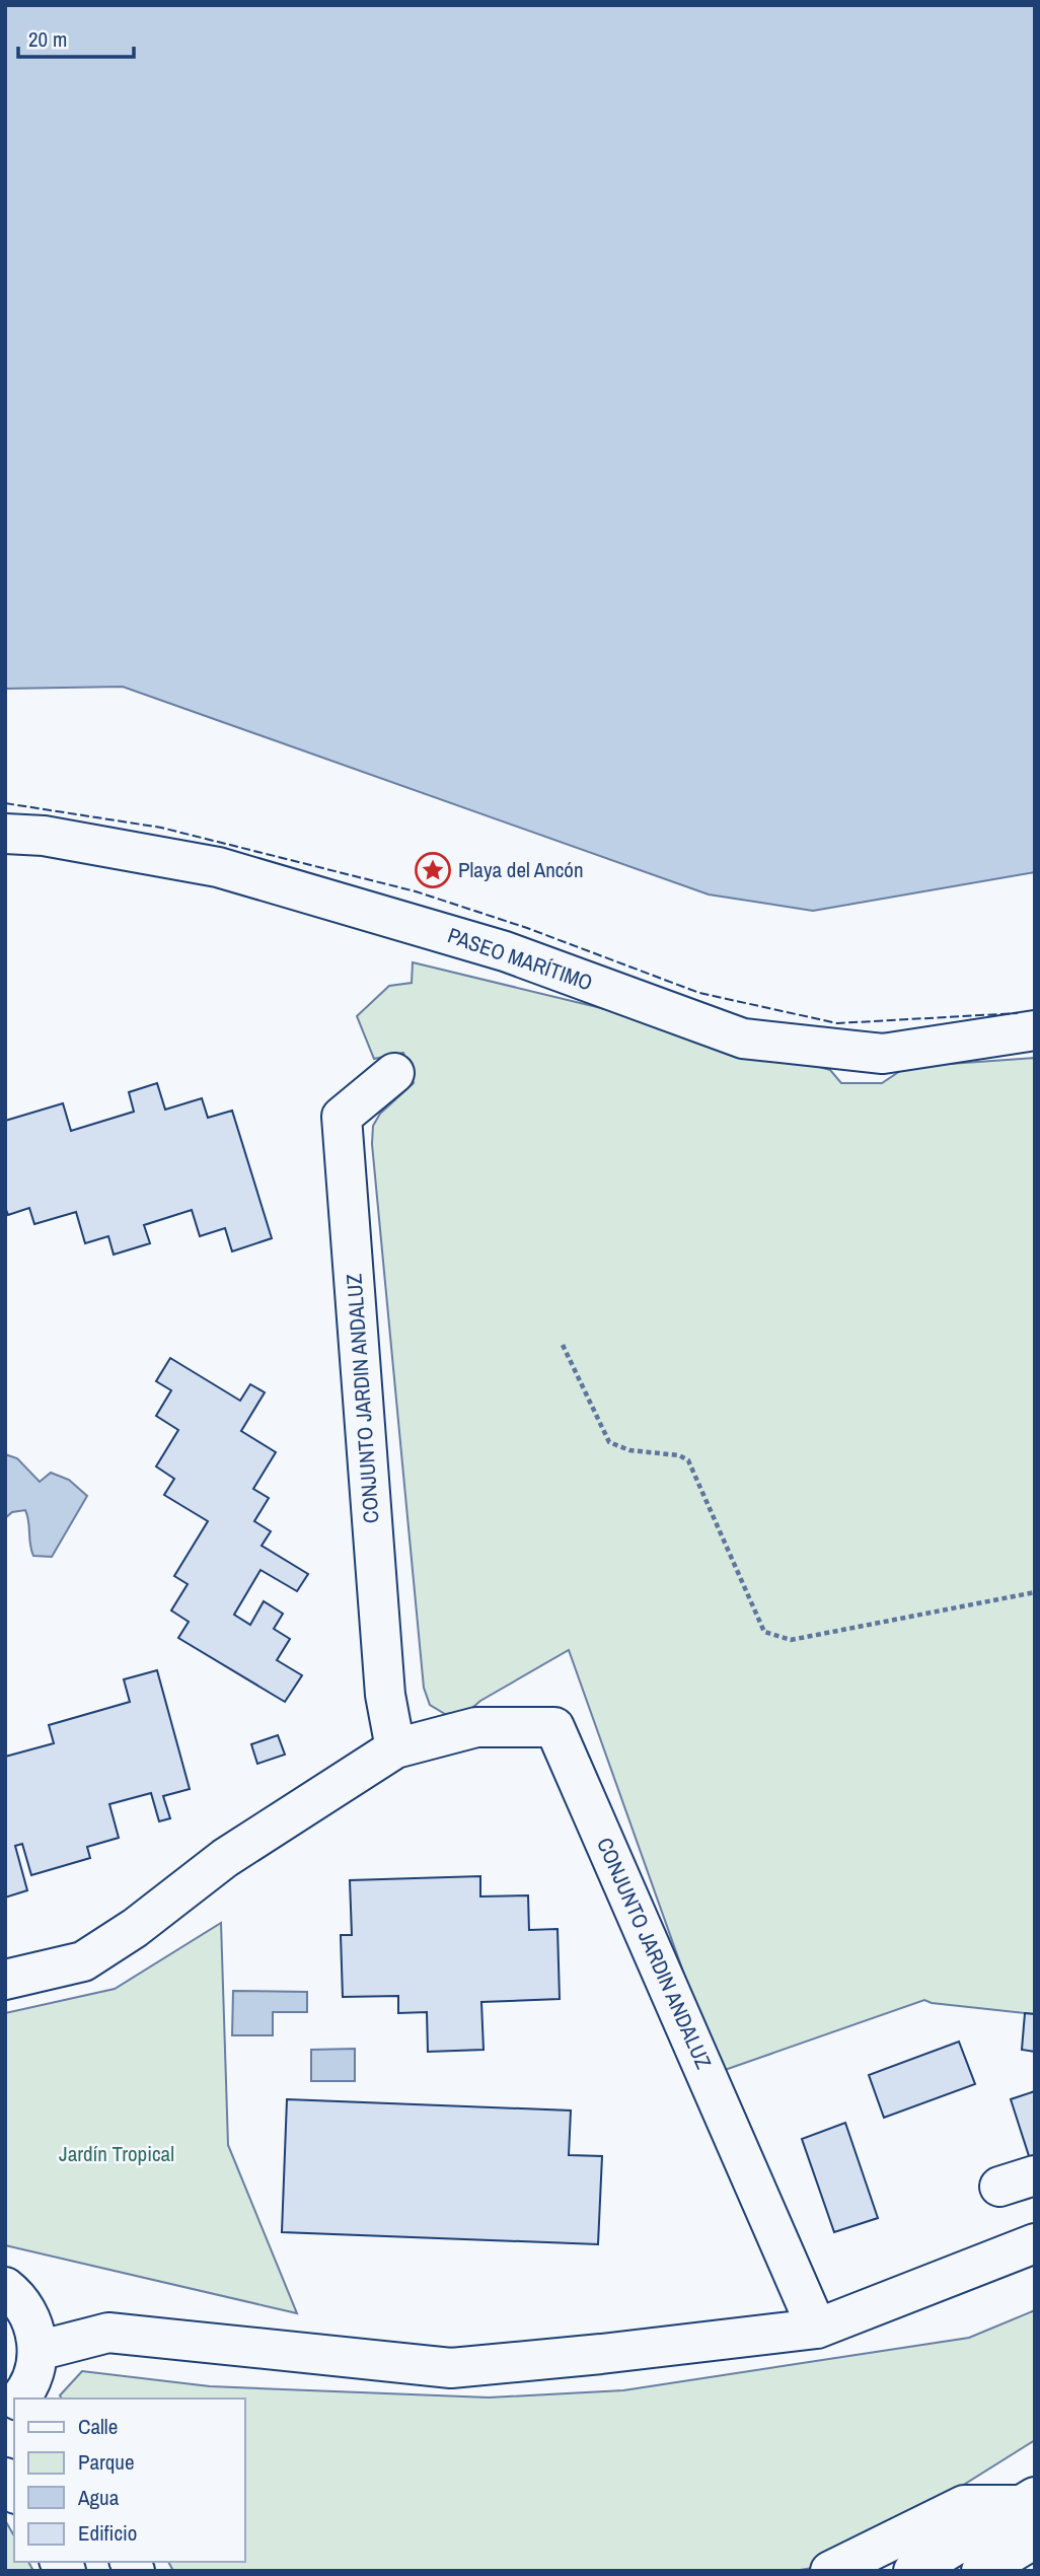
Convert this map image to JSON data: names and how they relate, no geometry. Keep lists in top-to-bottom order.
{
  "streets": {
    "street": ["PASEO MARÍTIMO", "CONJUNTO JARDIN ANDALUZ"]
  },
  "parks": ["Jardín Tropical"],
  "places": {
    "place": ["Playa del Ancón"]
  },
  "legend": [
    "Calle",
    "Parque",
    "Agua",
    "Edificio"
  ],
  "scale_bar": "20 m"
}
